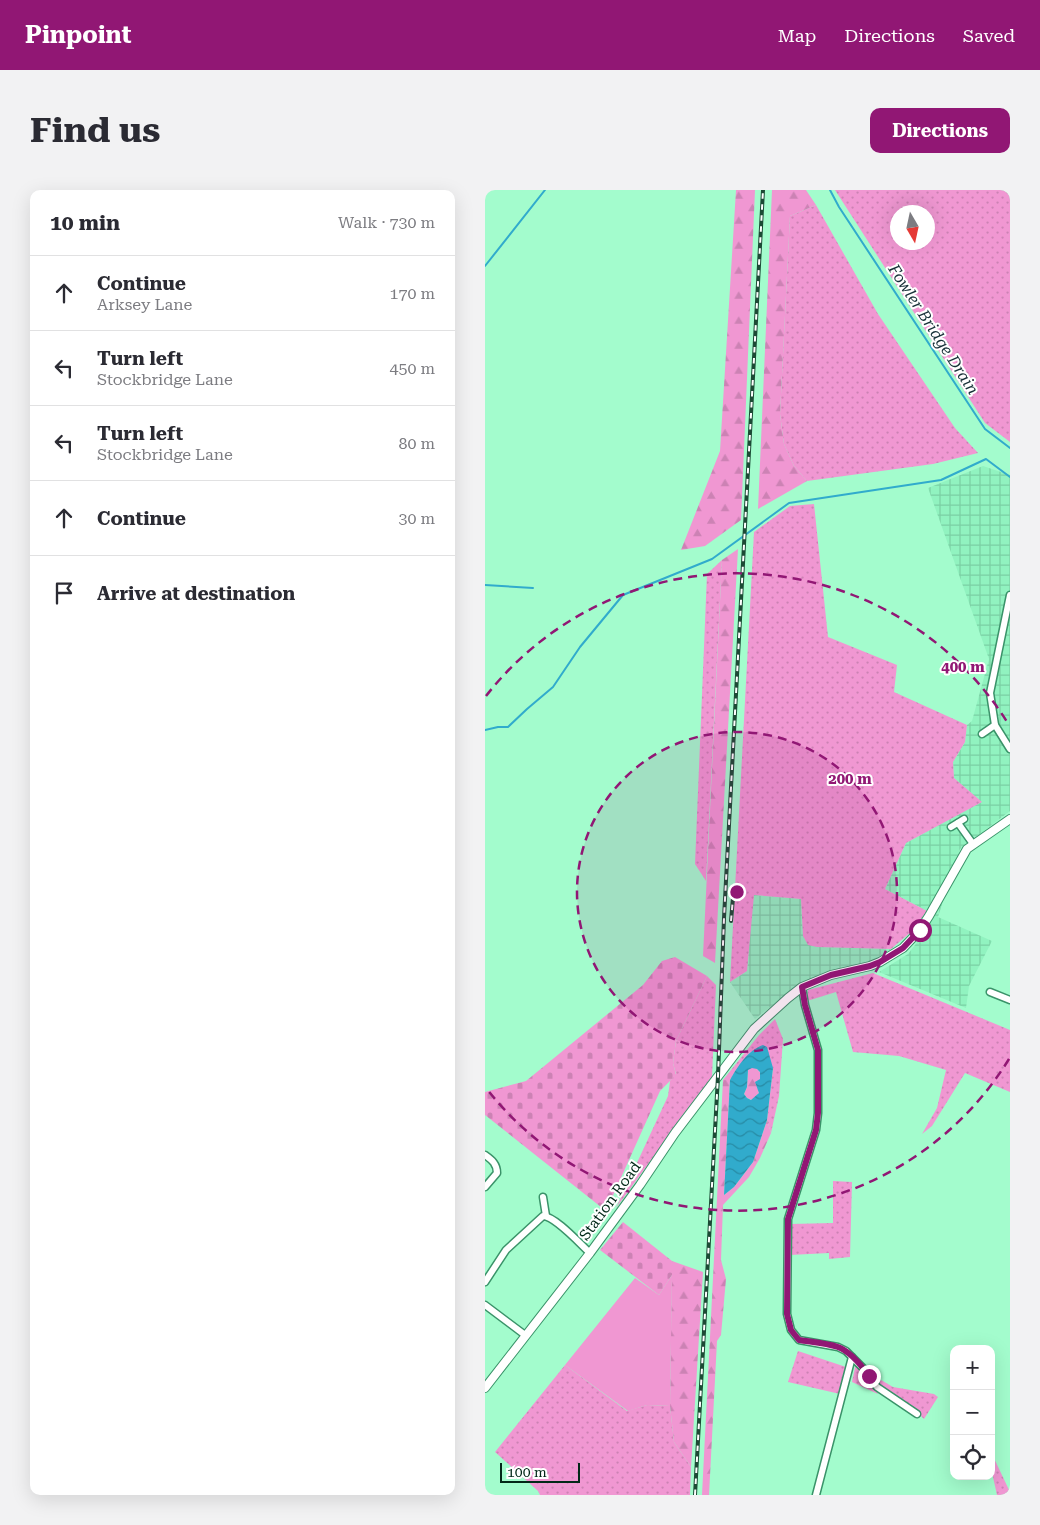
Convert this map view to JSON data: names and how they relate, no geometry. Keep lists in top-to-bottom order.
{
  "streets": {
    "street": ["Station Road"]
  },
  "water": ["Fowler Bridge Drain"],
  "scale_bar": "100 m",
  "north": "bottom",
  "page": {
    "header": "Pinpoint",
    "nav": ["Map", "Directions", "Saved"],
    "buttons": "Directions",
    "title": "Find us",
    "heading": ["10 min", "Walk · 730 m"],
    "list": [
      ["Continue", "Arksey Lane", "170 m"],
      ["Turn left", "Stockbridge Lane", "450 m"],
      ["Turn left", "Stockbridge Lane", "80 m"],
      ["Continue", "30 m"],
      "Arrive at destination"
    ],
    "map_buttons": ["+", "−"],
    "scale": "100 m"
  },
  "rings": ["400 m", "200 m"]
}
